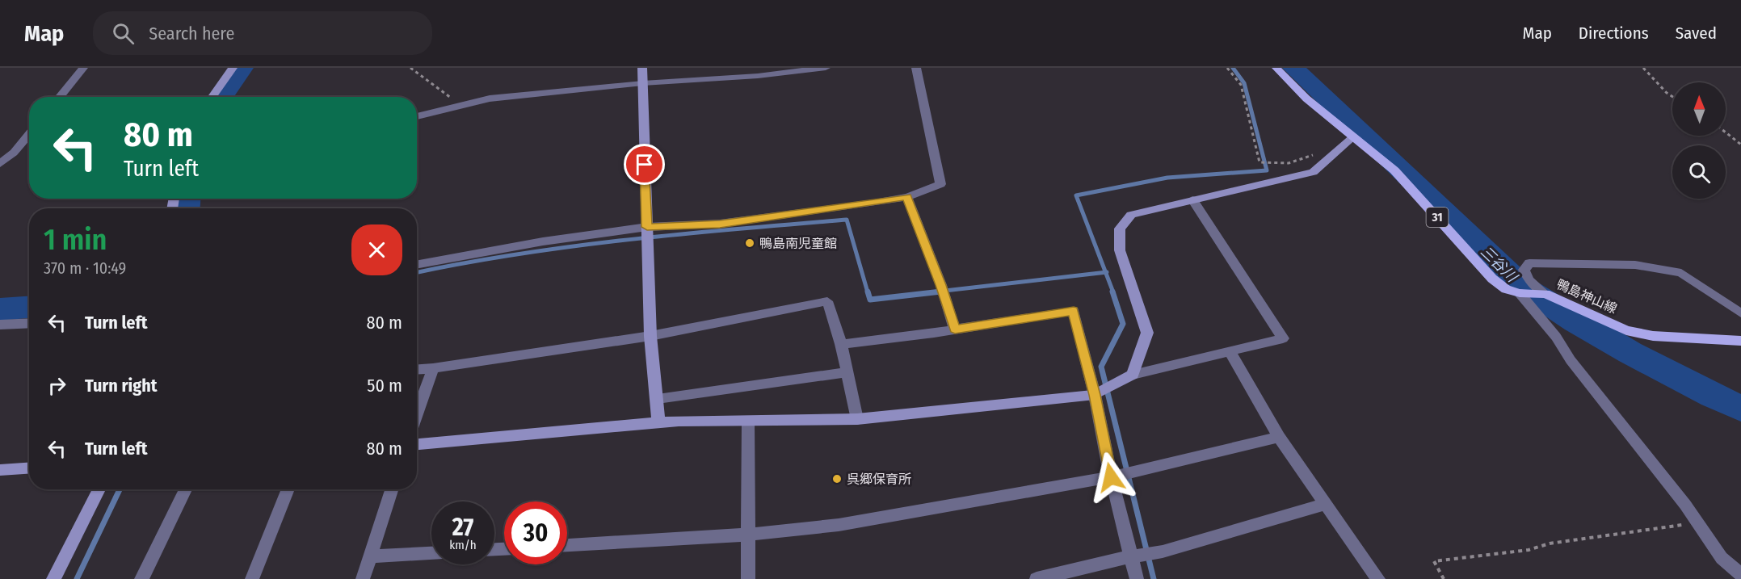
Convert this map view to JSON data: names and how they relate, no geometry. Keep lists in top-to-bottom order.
{
  "streets": {
    "main road": ["31", "鴨島神山線"]
  },
  "water": ["三谷川"],
  "places": ["鴨島南児童館", "呉郷保育所"],
  "north": "top",
  "page": {
    "header": "Map",
    "search": "Search here",
    "nav": ["Map", "Directions", "Saved"],
    "turn": ["80 m", "Turn left"],
    "heading": ["1 min", "370 m · 10:49"],
    "list": [
      {
        "name": "Turn left",
        "value": "80 m"
      },
      {
        "name": "Turn right",
        "value": "50 m"
      },
      {
        "name": "Turn left",
        "value": "80 m"
      }
    ],
    "speed": "27 km/h",
    "limit": "30"
  }
}
